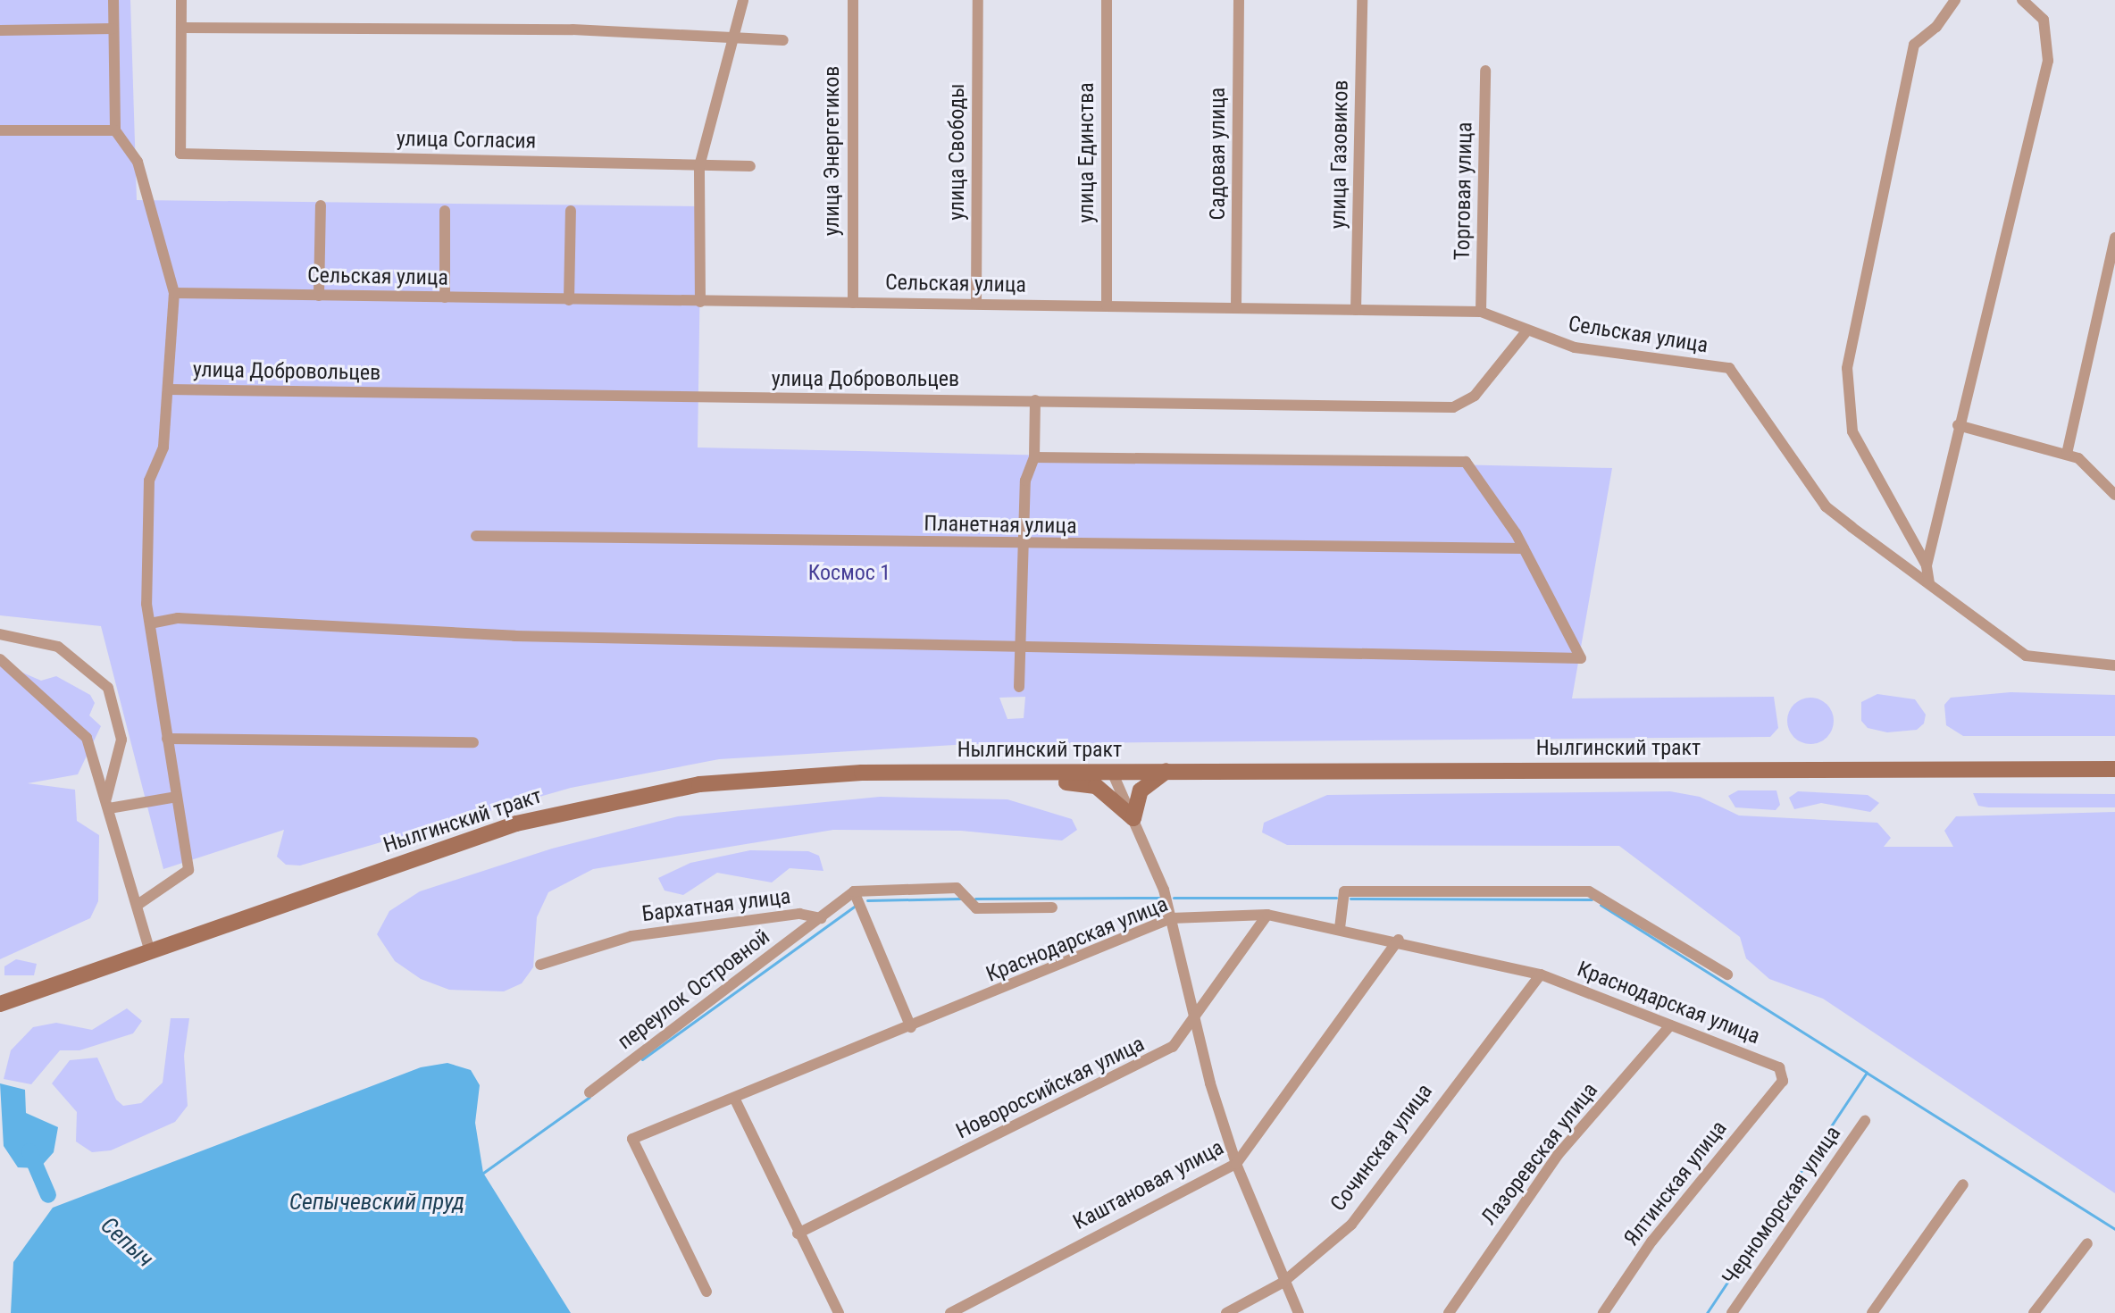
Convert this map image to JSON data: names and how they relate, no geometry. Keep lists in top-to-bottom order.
{
  "streets": {
    "main road": ["Нылгинский тракт"],
    "street": [
      "улица Согласия",
      "улица Энергетиков",
      "улица Свободы",
      "улица Единства",
      "Садовая улица",
      "улица Газовиков",
      "Торговая улица",
      "Сельская улица",
      "улица Добровольцев",
      "Планетная улица",
      "Бархатная улица",
      "Краснодарская улица",
      "переулок Островной",
      "Новороссийская улица",
      "Сочинская улица",
      "Лазоревская улица",
      "Ялтинская улица",
      "Каштановая улица",
      "Черноморская улица"
    ]
  },
  "crossings": [
    ["улица Энергетиков", "Сельская улица"],
    ["улица Свободы", "Сельская улица"],
    ["улица Единства", "Сельская улица"],
    ["Садовая улица", "Сельская улица"],
    ["улица Газовиков", "Сельская улица"],
    ["Торговая улица", "Сельская улица"],
    ["Сельская улица", "улица Добровольцев"],
    ["Бархатная улица", "переулок Островной"],
    ["Краснодарская улица", "Новороссийская улица"],
    ["Краснодарская улица", "Сочинская улица"],
    ["Краснодарская улица", "Лазоревская улица"],
    ["Краснодарская улица", "Ялтинская улица"],
    ["Краснодарская улица", "Каштановая улица"]
  ],
  "water": ["Сепычевский пруд", "Сепыч"],
  "parks": ["Космос 1"]
}
